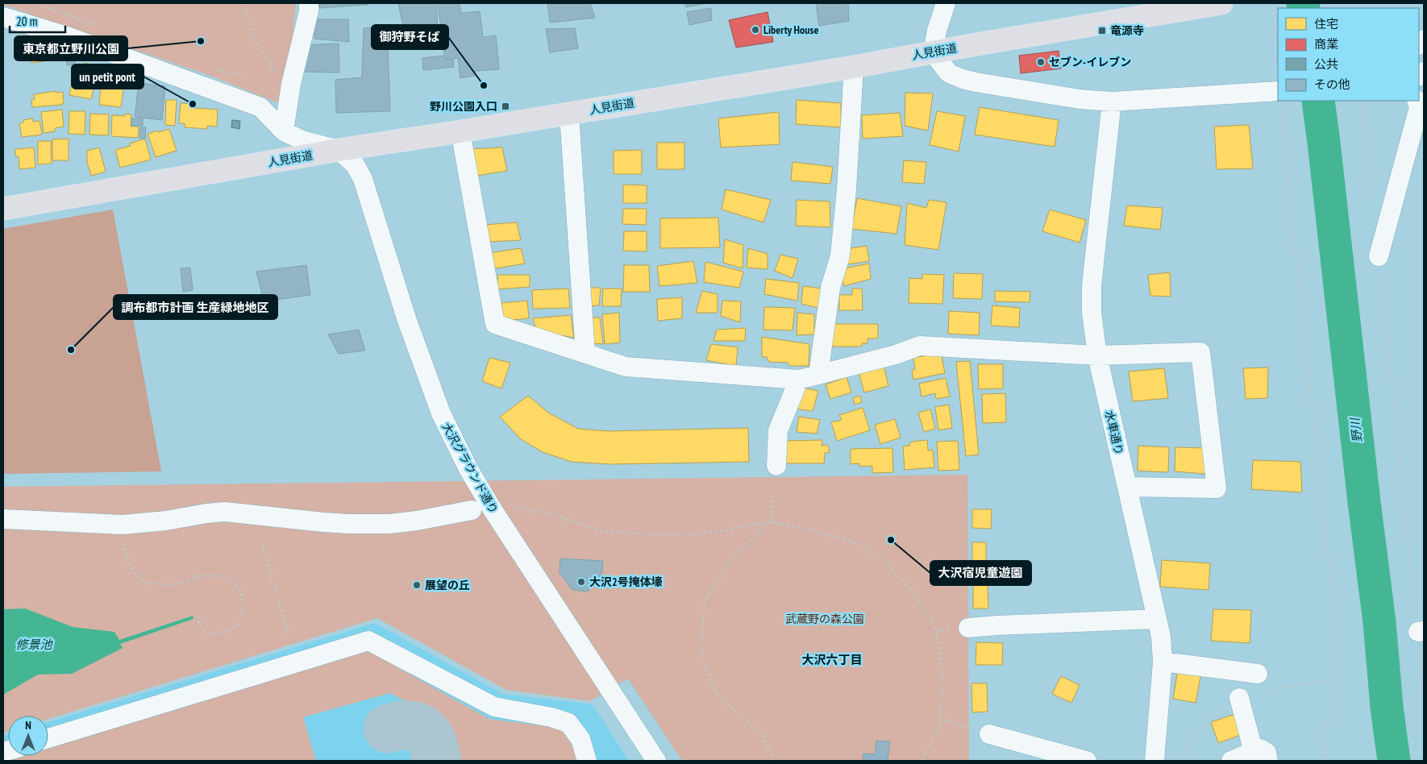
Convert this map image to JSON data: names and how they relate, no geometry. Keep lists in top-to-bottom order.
{
  "streets": {
    "main road": ["人見街道"],
    "street": ["水車通り", "大沢グラウンド通り"]
  },
  "crossings": [
    ["人見街道", "大沢グラウンド通り"]
  ],
  "districts": ["大沢六丁目"],
  "water": ["野川", "修景池"],
  "parks": ["武蔵野の森公園"],
  "places": {
    "other": [
      "Liberty House",
      "東京都立野川公園",
      "セブン-イレブン",
      "御狩野そば",
      "un petit pont",
      "調布都市計画 生産緑地地区",
      "大沢宿児童遊園",
      "大沢2号掩体壕",
      "展望の丘"
    ],
    "transit": ["竜源寺", "野川公園入口"]
  },
  "legend": [
    "住宅",
    "商業",
    "公共",
    "その他"
  ],
  "scale_bar": "20 m",
  "north": "top"
}
